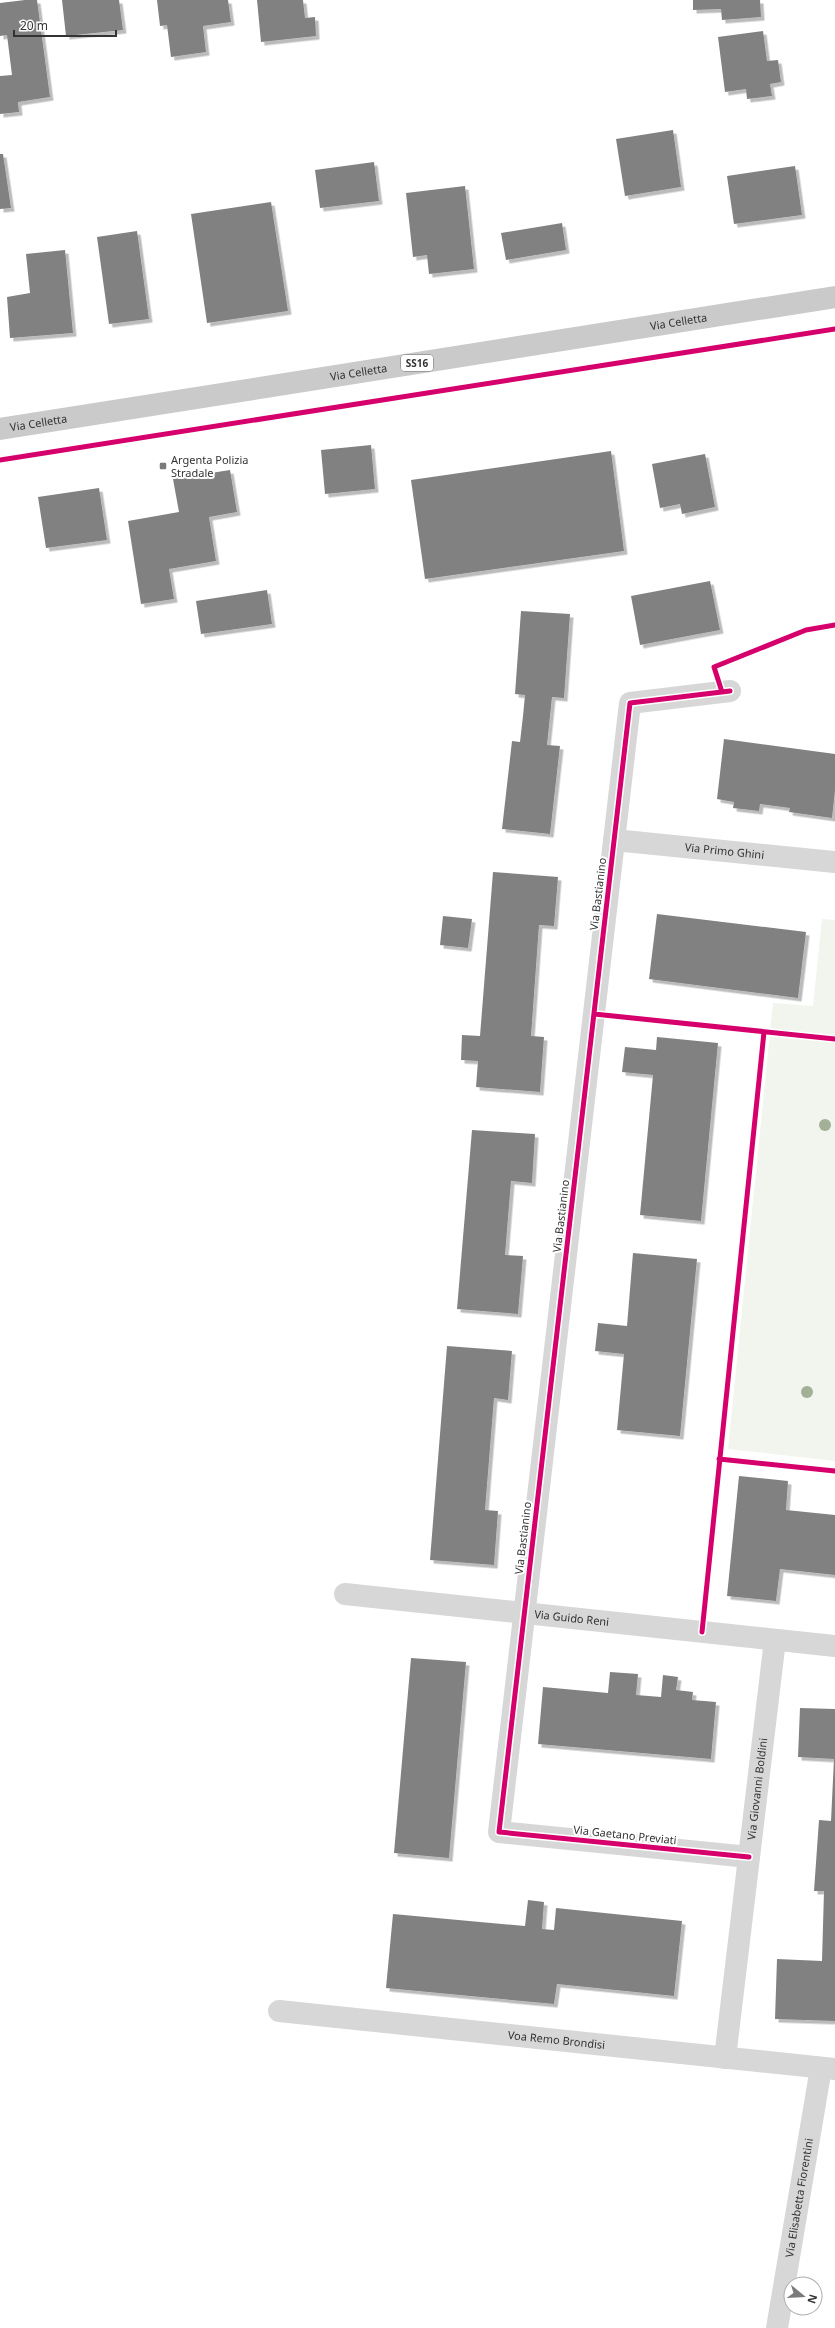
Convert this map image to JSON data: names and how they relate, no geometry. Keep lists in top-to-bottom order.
{
  "streets": {
    "main road": ["Via Celletta", "SS16"],
    "street": [
      "Via Primo Ghini",
      "Via Bastianino",
      "Via Guido Reni",
      "Via Giovanni Boldini",
      "Via Gaetano Previati",
      "Voa Remo Brondisi",
      "Via Elisabetta Fiorentini"
    ]
  },
  "crossings": [
    ["Via Primo Ghini", "Via Bastianino"],
    ["Via Bastianino", "Via Guido Reni"],
    ["Via Bastianino", "Via Gaetano Previati"],
    ["Via Guido Reni", "Via Giovanni Boldini"],
    ["Via Giovanni Boldini", "Via Gaetano Previati"],
    ["Via Giovanni Boldini", "Voa Remo Brondisi"],
    ["Voa Remo Brondisi", "Via Elisabetta Fiorentini"]
  ],
  "places": {
    "transit": ["Argenta Polizia Stradale"]
  },
  "scale_bar": "20 m",
  "north": "right"
}
